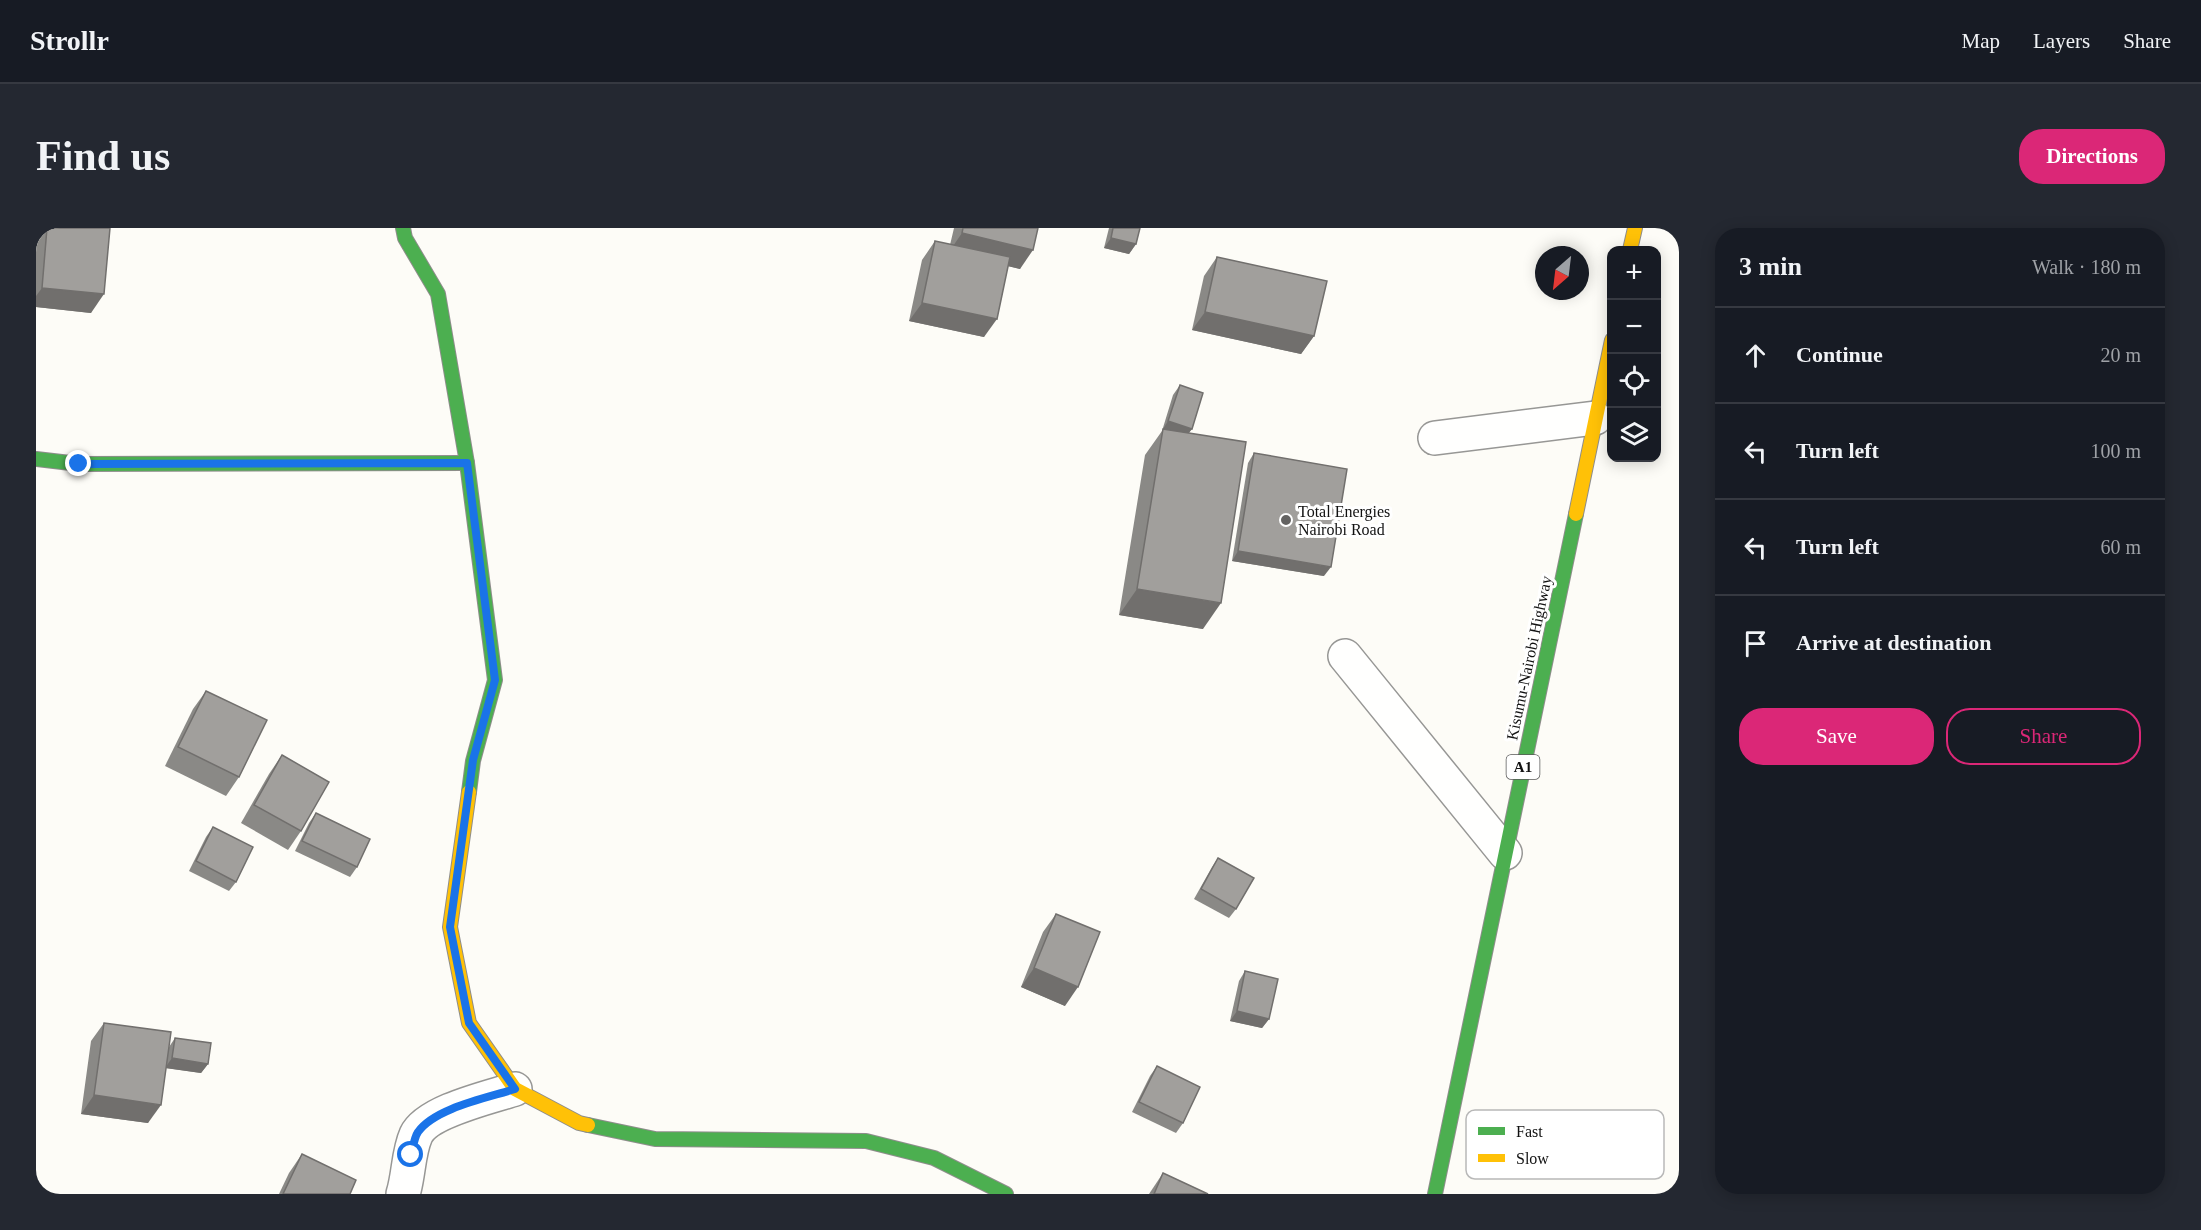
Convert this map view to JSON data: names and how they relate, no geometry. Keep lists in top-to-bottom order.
{
  "streets": {
    "main road": ["Kisumu-Nairobi Highway", "A1"]
  },
  "places": ["Total Energies Nairobi Road"],
  "legend": ["Fast", "Slow"],
  "north": "bottom left",
  "page": {
    "header": "Strollr",
    "nav": ["Map", "Layers", "Share"],
    "buttons": [
      "Directions",
      ["Save", "Share"]
    ],
    "title": "Find us",
    "heading": ["3 min", "Walk · 180 m"],
    "map_buttons": ["+", "−"],
    "list": [
      ["Continue", "20 m"],
      ["Turn left", "100 m"],
      ["Turn left", "60 m"],
      "Arrive at destination"
    ]
  }
}
